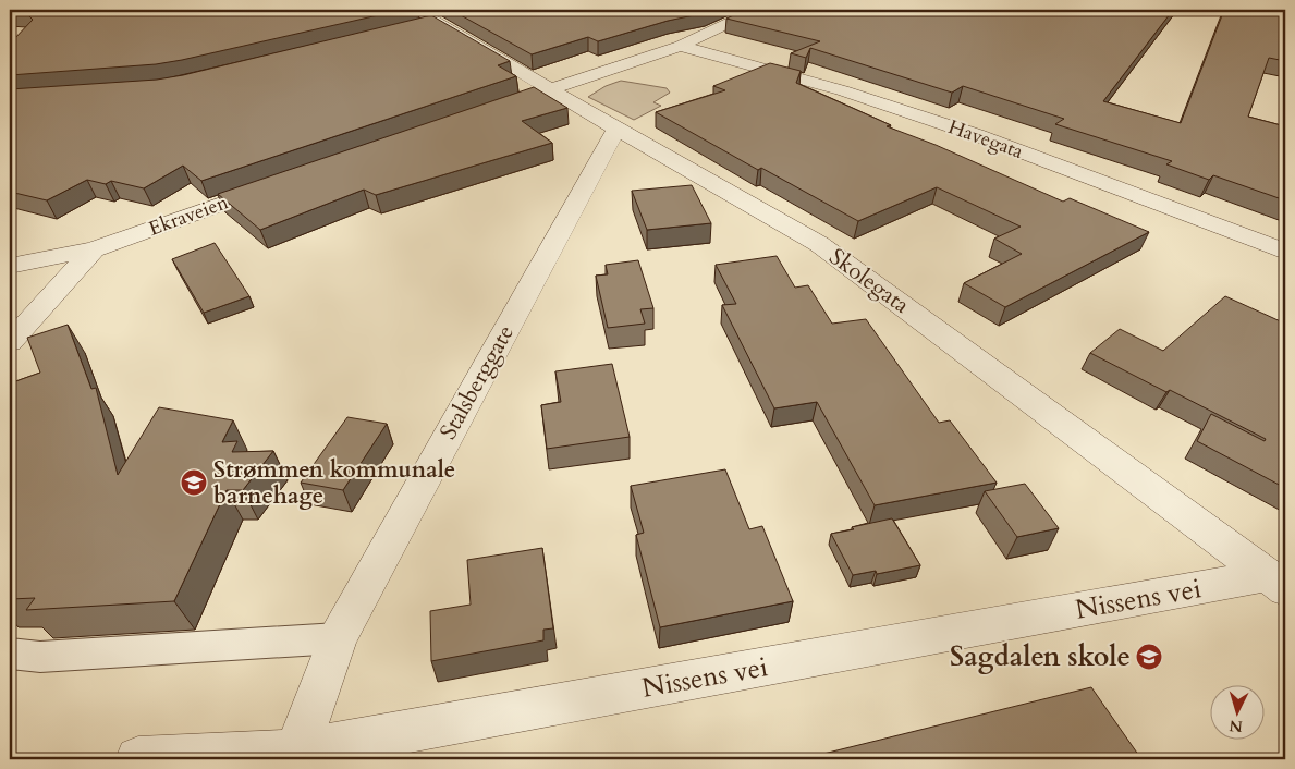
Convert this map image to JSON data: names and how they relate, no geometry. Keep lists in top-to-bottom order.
{
  "streets": {
    "street": [
      "Havegata",
      "Ekraveien",
      "Skolegata",
      "Stalsberggate",
      "Nissens vei"
    ]
  },
  "crossings": [
    ["Skolegata", "Stalsberggate"],
    ["Skolegata", "Nissens vei"],
    ["Stalsberggate", "Nissens vei"]
  ],
  "places": {
    "school or university": ["Strømmen kommunale barnehage", "Sagdalen skole"]
  },
  "north": "bottom"
}
